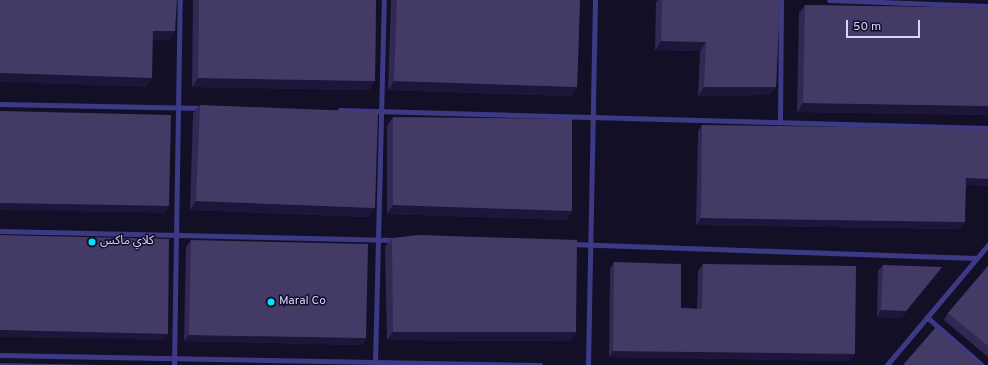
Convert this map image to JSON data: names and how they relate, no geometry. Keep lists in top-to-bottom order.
{
  "places": ["كلاي ماكس", "Maral Co"],
  "scale_bar": "50 m"
}
